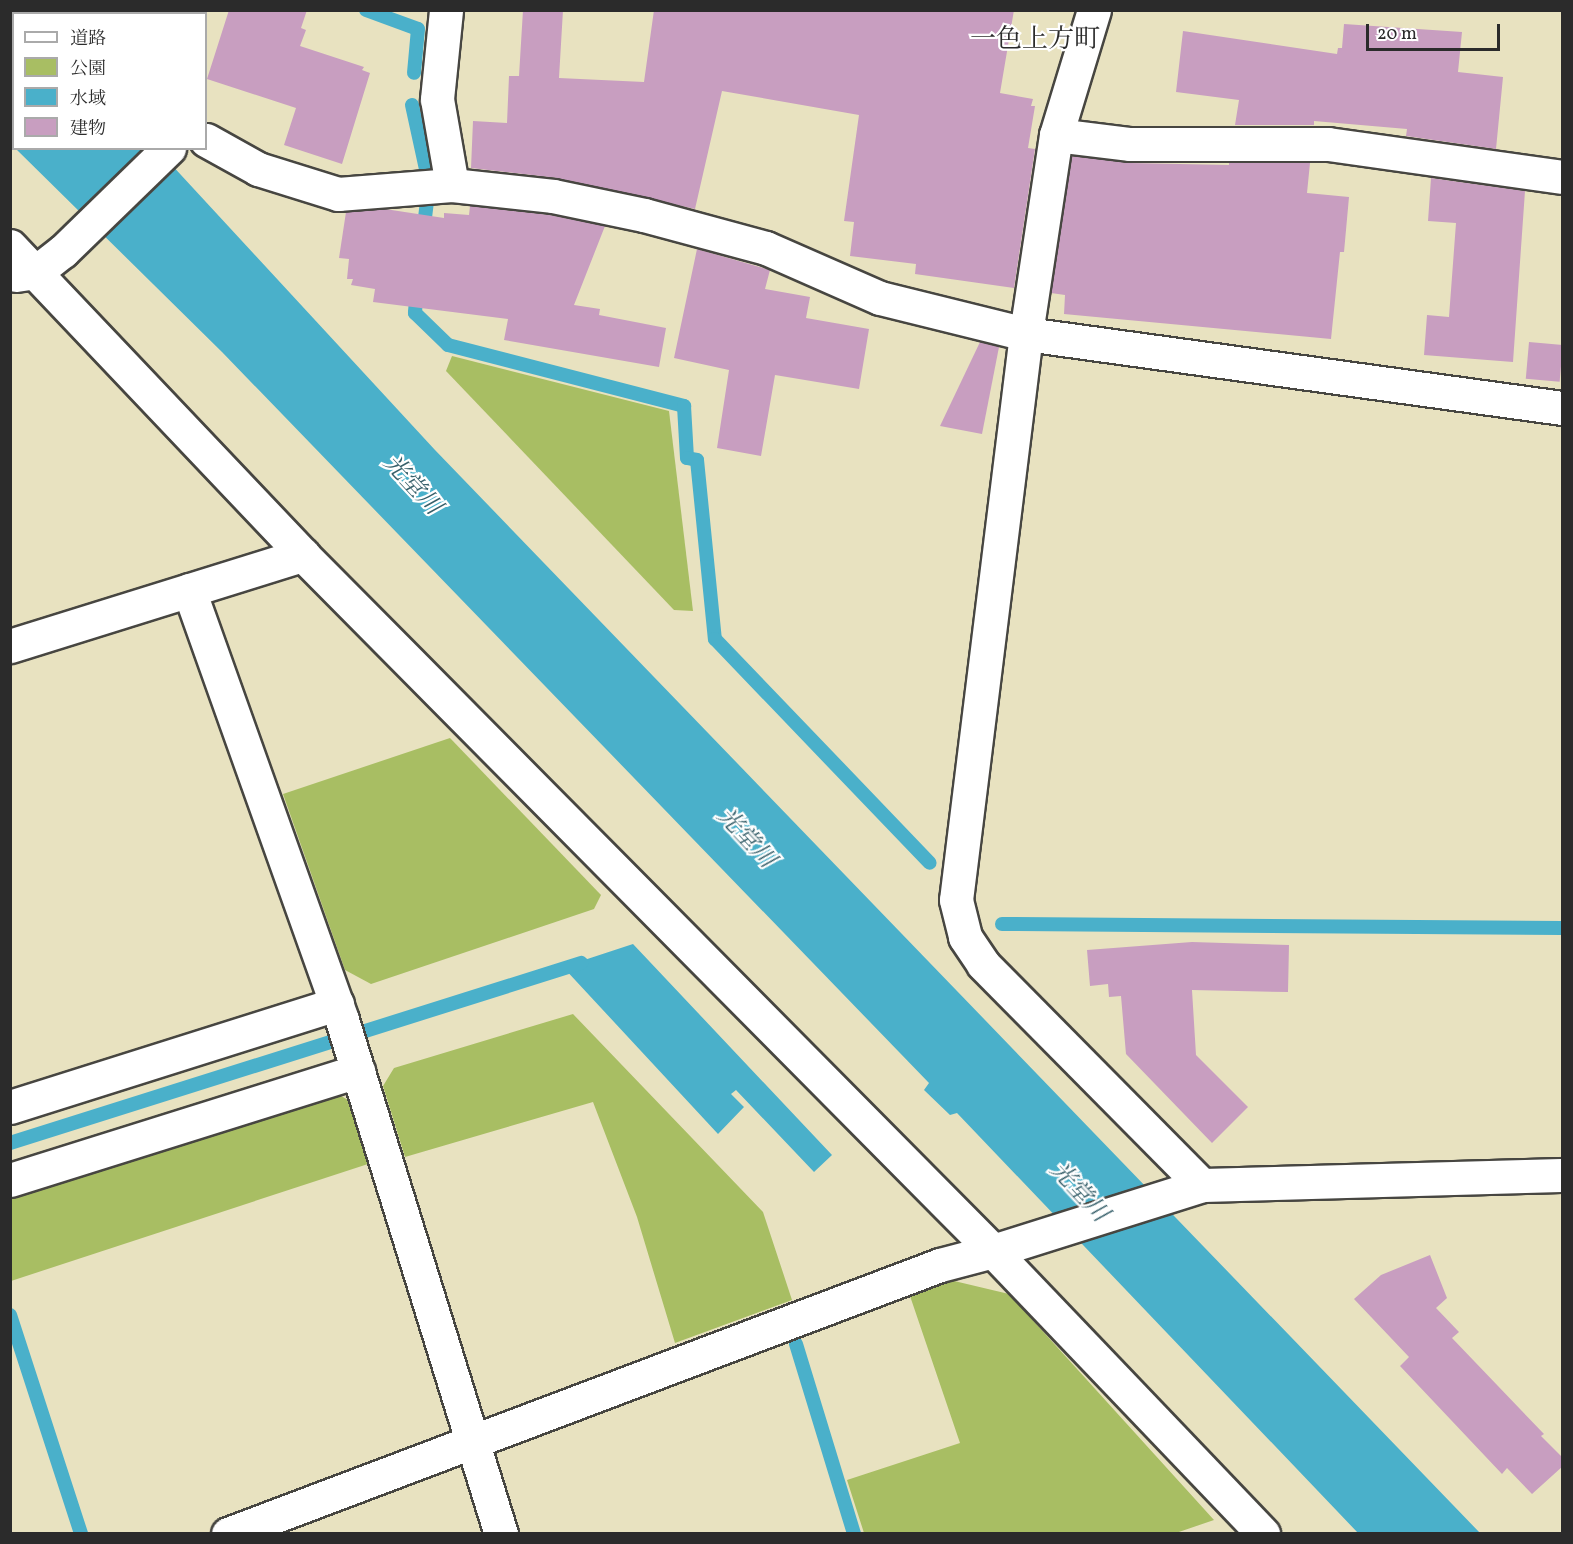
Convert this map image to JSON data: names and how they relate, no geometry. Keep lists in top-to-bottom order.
{
  "districts": ["一色上方町"],
  "water": ["光堂川"],
  "legend": [
    "道路",
    "公園",
    "水域",
    "建物"
  ],
  "scale_bar": "20 m"
}
